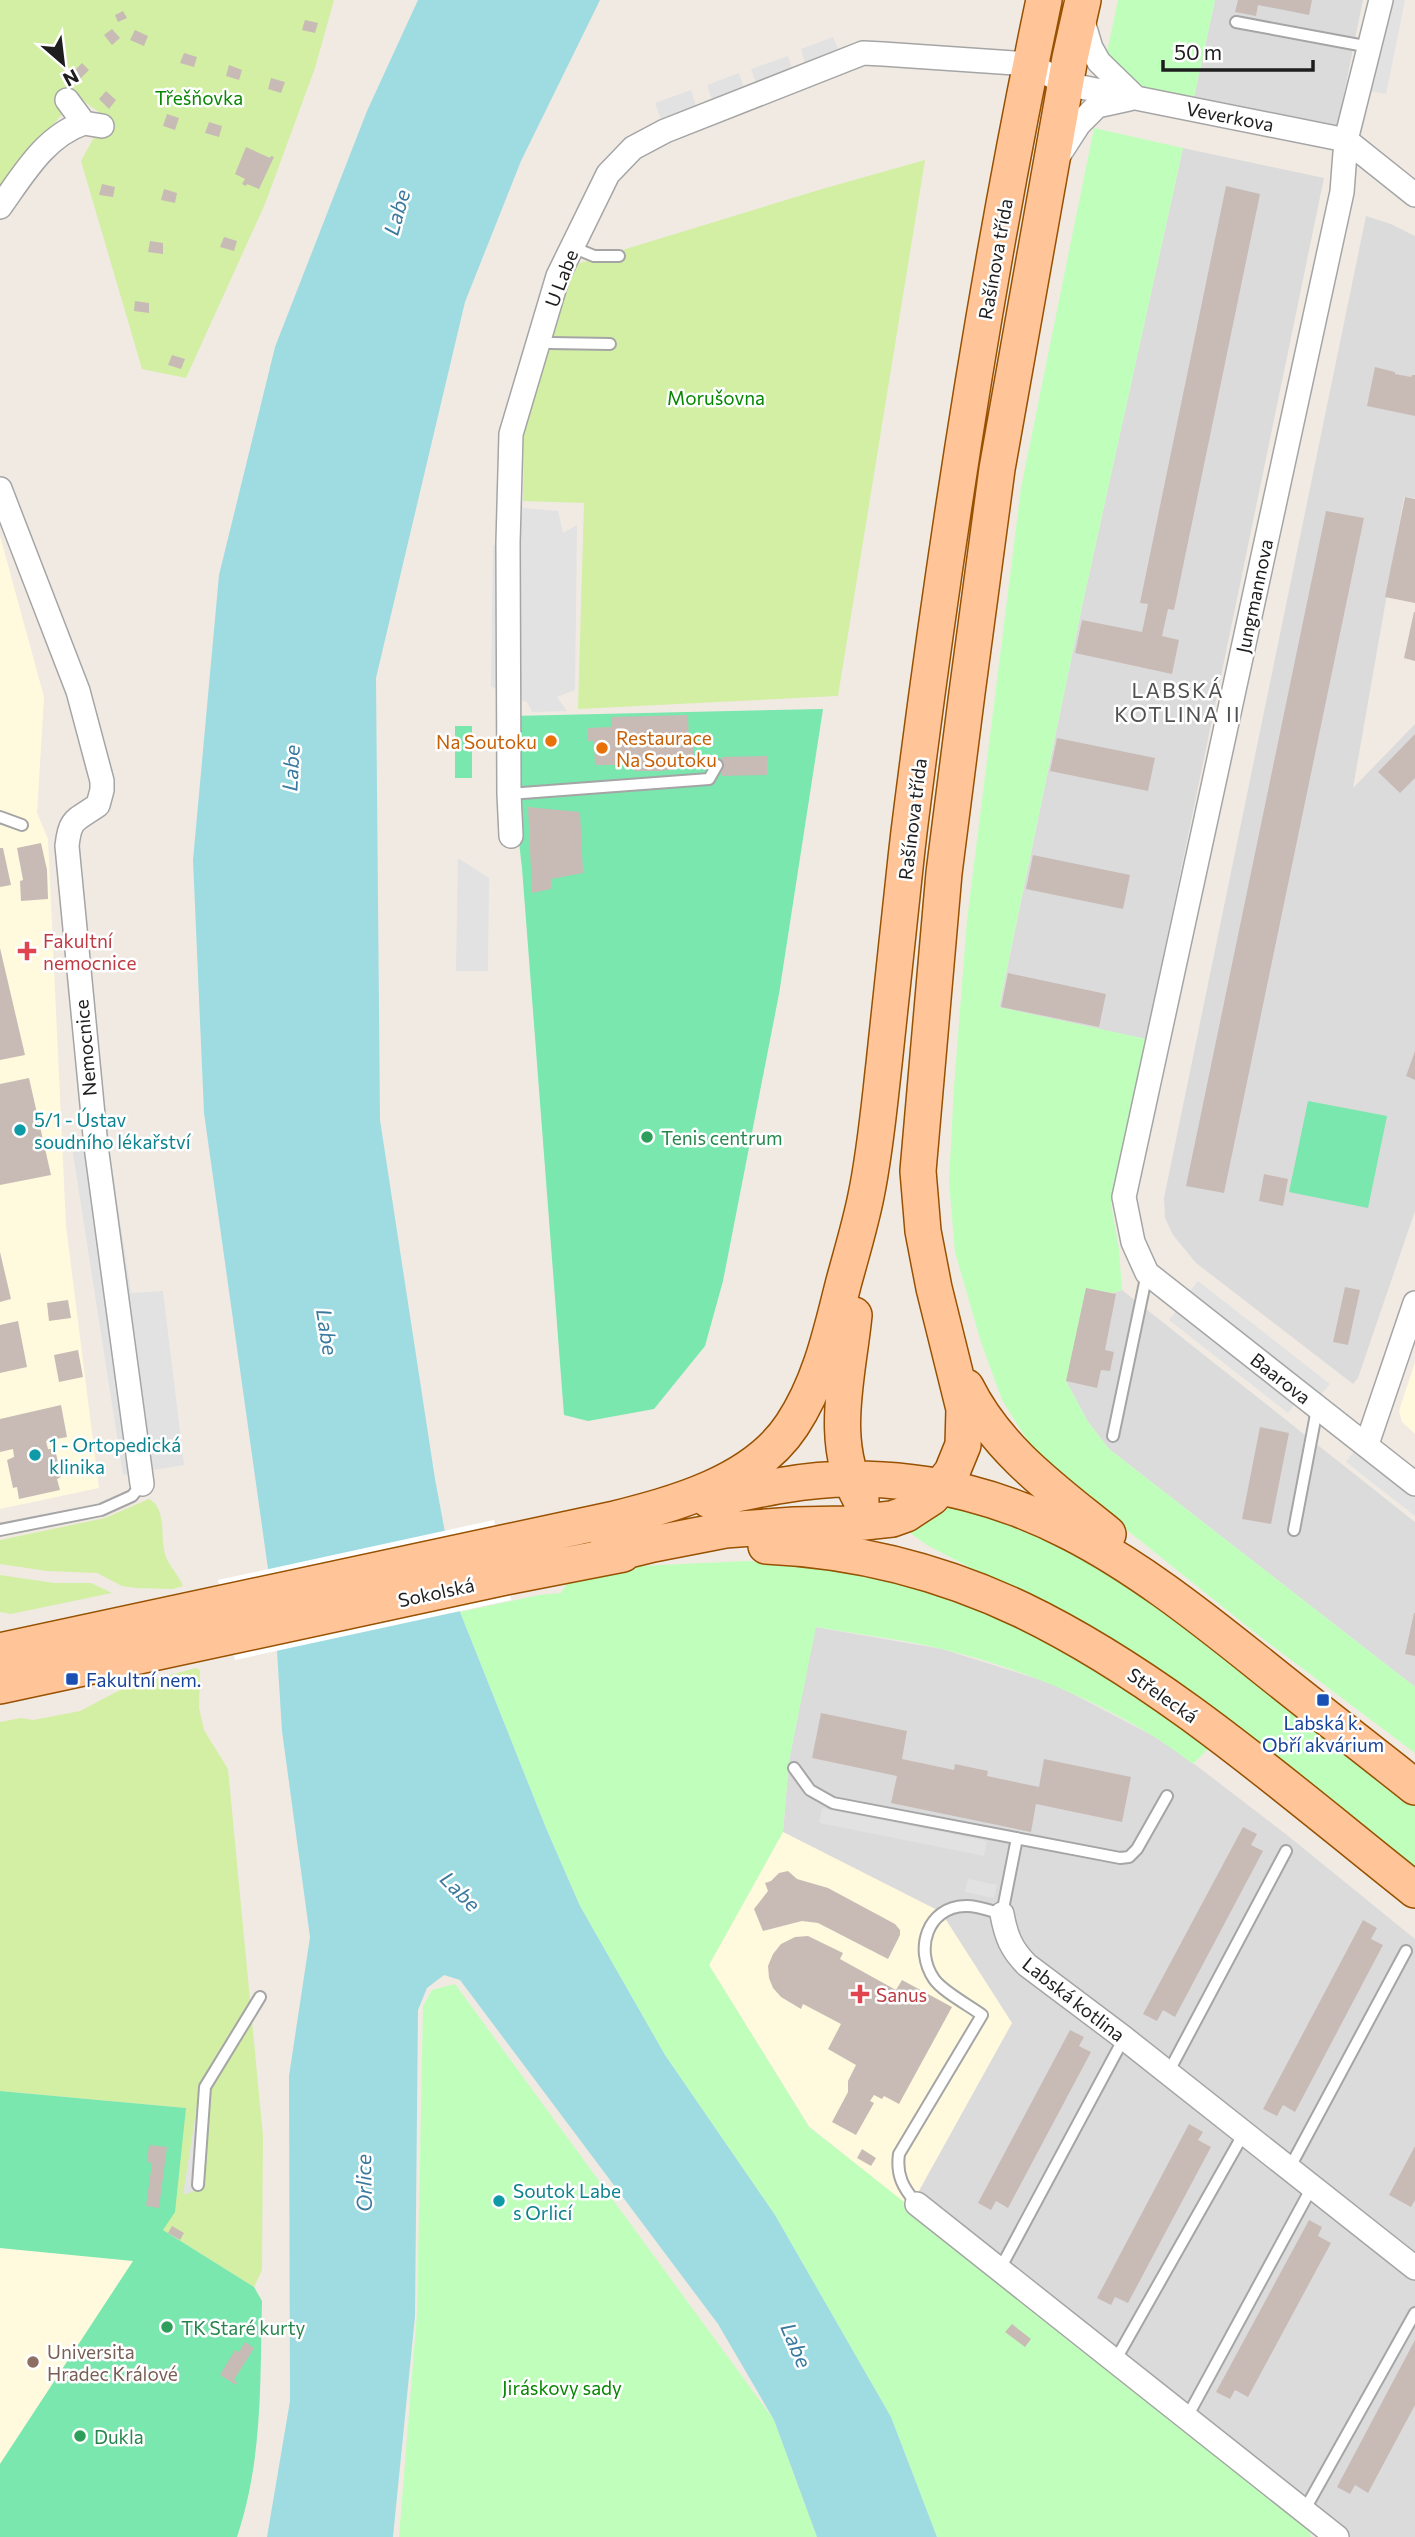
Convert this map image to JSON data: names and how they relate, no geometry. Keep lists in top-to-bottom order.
{
  "streets": {
    "main road": ["Rašínova třída", "Sokolská", "Střelecká"],
    "street": [
      "Veverkova",
      "U Labe",
      "Jungmannova",
      "Nemocnice",
      "Baarova",
      "Labská kotlina"
    ]
  },
  "crossings": [
    ["Veverkova", "Rašínova třída"],
    ["Veverkova", "U Labe"],
    ["Veverkova", "Jungmannova"],
    ["Rašínova třída", "U Labe"],
    ["Rašínova třída", "Sokolská"],
    ["Jungmannova", "Baarova"],
    ["Sokolská", "Střelecká"]
  ],
  "districts": ["LABSKÁ KOTLINA II"],
  "water": ["Labe", "Orlice"],
  "parks": ["Třešňovka", "Morušovna", "Jiráskovy sady"],
  "places": {
    "other": [
      "Na Soutoku",
      "Restaurace Na Soutoku",
      "5/1 - Ústav soudního lékařství",
      "Tenis centrum",
      "1 - Ortopedická klinika",
      "Soutok Labe s Orlicí",
      "TK Staré kurty",
      "Universita Hradec Králové",
      "Dukla"
    ],
    "health": ["Fakultní nemocnice", "Sanus"],
    "transit": ["Fakultní nem.", "Labská k. Obří akvárium"]
  },
  "scale_bar": "50 m",
  "north": "bottom right"
}
